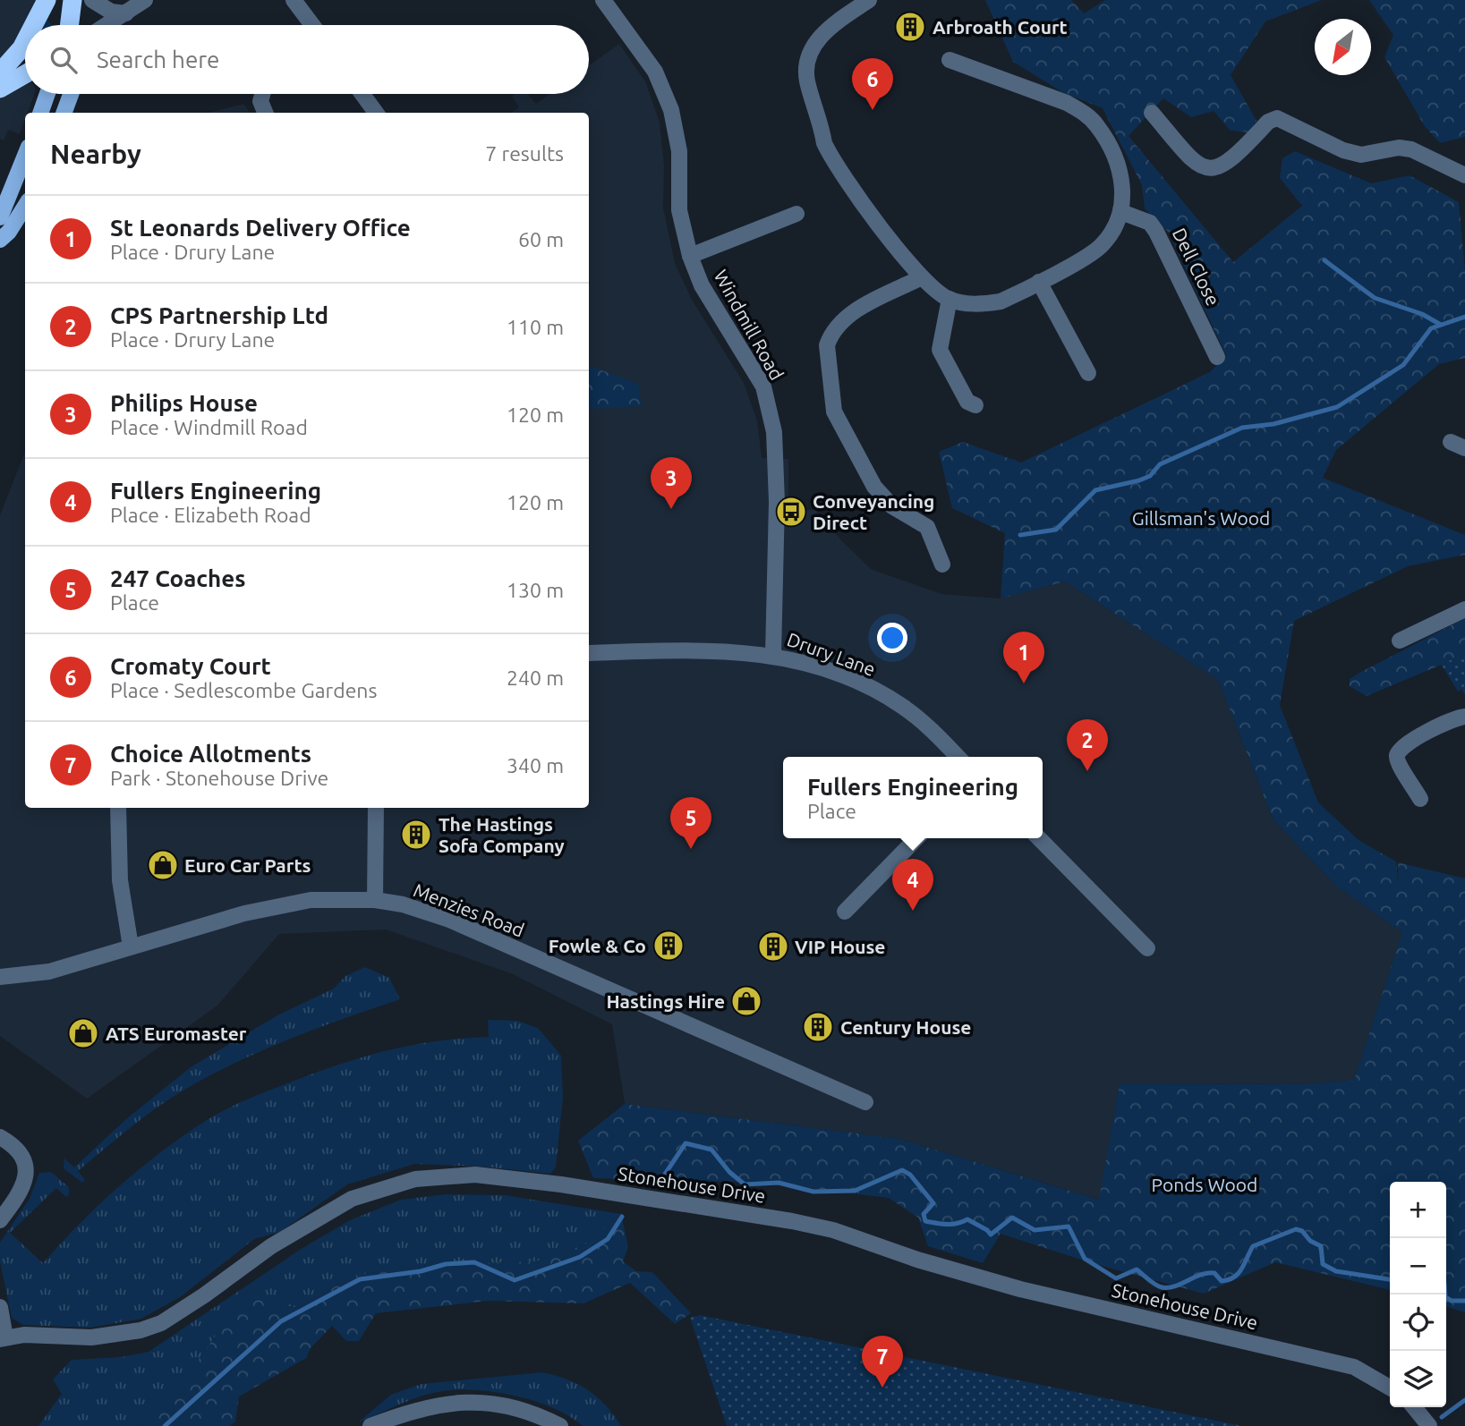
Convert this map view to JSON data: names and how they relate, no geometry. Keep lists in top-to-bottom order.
{
  "streets": {
    "street": [
      "Dell Close",
      "Windmill Road",
      "Drury Lane",
      "Menzies Road",
      "Stonehouse Drive"
    ]
  },
  "crossings": [
    ["Windmill Road", "Drury Lane"]
  ],
  "parks": ["Gillsman's Wood", "Ponds Wood"],
  "places": {
    "building": [
      "Arbroath Court",
      "The Hastings Sofa Company",
      "Fowle & Co",
      "VIP House",
      "Century House"
    ],
    "bus stop": ["Conveyancing Direct"],
    "shop": ["Euro Car Parts", "Hastings Hire", "ATS Euromaster"]
  },
  "north": "bottom left",
  "page": {
    "search": "Search here",
    "pins": [
      "6",
      "3",
      "1",
      "2",
      "5",
      "4",
      "7"
    ],
    "heading": ["Nearby", "7 results"],
    "list": [
      {
        "mark": "1",
        "name": "St Leonards Delivery Office",
        "note": "Place · Drury Lane",
        "value": "60 m"
      },
      {
        "mark": "2",
        "name": "CPS Partnership Ltd",
        "note": "Place · Drury Lane",
        "value": "110 m"
      },
      {
        "mark": "3",
        "name": "Philips House",
        "note": "Place · Windmill Road",
        "value": "120 m"
      },
      {
        "mark": "4",
        "name": "Fullers Engineering",
        "note": "Place · Elizabeth Road",
        "value": "120 m"
      },
      {
        "mark": "5",
        "name": "247 Coaches",
        "note": "Place",
        "value": "130 m"
      },
      {
        "mark": "6",
        "name": "Cromaty Court",
        "note": "Place · Sedlescombe Gardens",
        "value": "240 m"
      },
      {
        "mark": "7",
        "name": "Choice Allotments",
        "note": "Park · Stonehouse Drive",
        "value": "340 m"
      }
    ],
    "popup": ["Fullers Engineering", "Place"],
    "map_buttons": ["+", "−"]
  }
}
